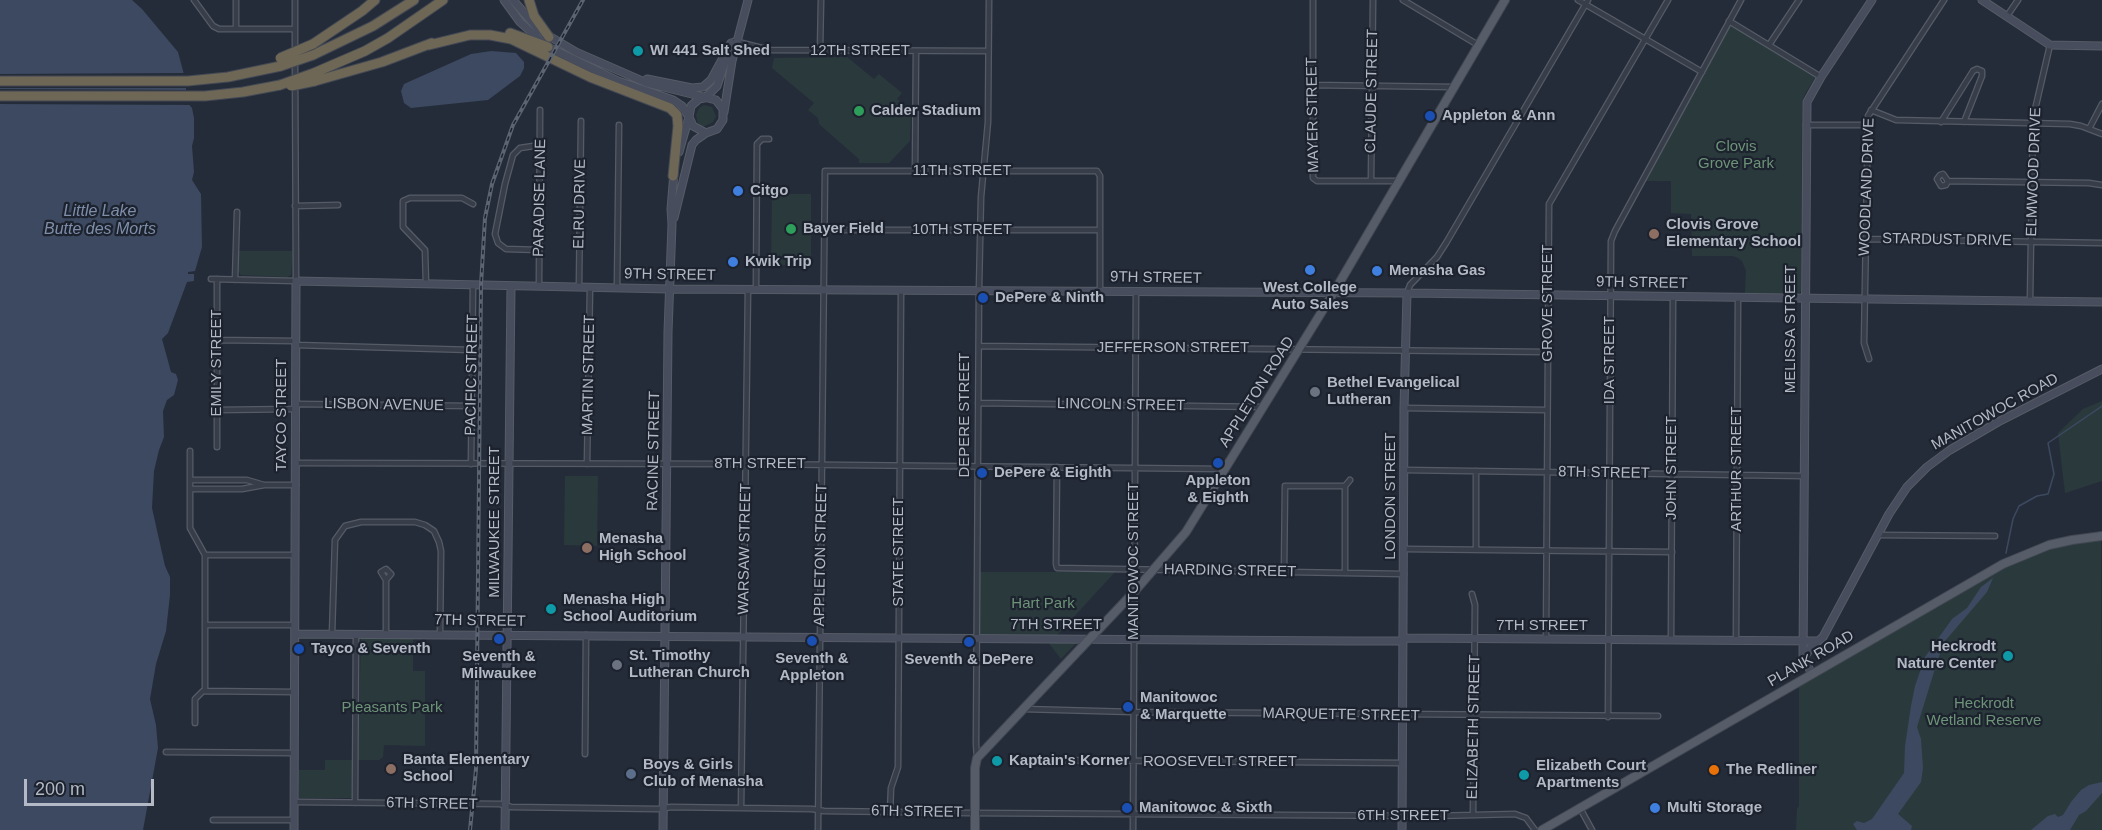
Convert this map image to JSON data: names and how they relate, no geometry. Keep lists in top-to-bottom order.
{
  "streets": {
    "main road": ["APPLETON ROAD", "DEPERE STREET", "PLANK ROAD"],
    "street": [
      "12TH STREET",
      "CLAUDE STREET",
      "MAYER STREET",
      "11TH STREET",
      "ELMWOOD DRIVE",
      "WOODLAND DRIVE",
      "PARADISE LANE",
      "ELRU DRIVE",
      "10TH STREET",
      "STARDUST DRIVE",
      "9TH STREET",
      "GROVE STREET",
      "MELISSA STREET",
      "JEFFERSON STREET",
      "IDA STREET",
      "EMILY STREET",
      "PACIFIC STREET",
      "MARTIN STREET",
      "LISBON AVENUE",
      "LINCOLN STREET",
      "MANITOWOC ROAD",
      "TAYCO STREET",
      "RACINE STREET",
      "8TH STREET",
      "JOHN STREET",
      "ARTHUR STREET",
      "LONDON STREET",
      "MILWAUKEE STREET",
      "WARSAW STREET",
      "STATE STREET",
      "APPLETON STREET",
      "MANITOWOC STREET",
      "HARDING STREET",
      "7TH STREET",
      "MARQUETTE STREET",
      "ELIZABETH STREET",
      "ROOSEVELT STREET",
      "6TH STREET"
    ]
  },
  "crossings": [
    ["12TH STREET", "DEPERE STREET"],
    ["CLAUDE STREET", "MAYER STREET"],
    ["MAYER STREET", "APPLETON ROAD"],
    ["11TH STREET", "10TH STREET"],
    ["11TH STREET", "DEPERE STREET"],
    ["11TH STREET", "APPLETON STREET"],
    ["ELMWOOD DRIVE", "STARDUST DRIVE"],
    ["ELMWOOD DRIVE", "9TH STREET"],
    ["WOODLAND DRIVE", "STARDUST DRIVE"],
    ["WOODLAND DRIVE", "9TH STREET"],
    ["PARADISE LANE", "9TH STREET"],
    ["ELRU DRIVE", "9TH STREET"],
    ["10TH STREET", "DEPERE STREET"],
    ["10TH STREET", "APPLETON STREET"],
    ["9TH STREET", "GROVE STREET"],
    ["9TH STREET", "MELISSA STREET"],
    ["9TH STREET", "IDA STREET"],
    ["9TH STREET", "EMILY STREET"],
    ["9TH STREET", "PACIFIC STREET"],
    ["9TH STREET", "MARTIN STREET"],
    ["9TH STREET", "APPLETON ROAD"],
    ["9TH STREET", "TAYCO STREET"],
    ["9TH STREET", "DEPERE STREET"],
    ["9TH STREET", "RACINE STREET"],
    ["9TH STREET", "JOHN STREET"],
    ["9TH STREET", "ARTHUR STREET"],
    ["9TH STREET", "LONDON STREET"],
    ["9TH STREET", "MILWAUKEE STREET"],
    ["9TH STREET", "WARSAW STREET"],
    ["9TH STREET", "STATE STREET"],
    ["9TH STREET", "APPLETON STREET"],
    ["9TH STREET", "MANITOWOC STREET"],
    ["GROVE STREET", "JEFFERSON STREET"],
    ["GROVE STREET", "8TH STREET"],
    ["GROVE STREET", "7TH STREET"],
    ["MELISSA STREET", "MANITOWOC ROAD"],
    ["MELISSA STREET", "8TH STREET"],
    ["MELISSA STREET", "7TH STREET"],
    ["JEFFERSON STREET", "APPLETON ROAD"],
    ["JEFFERSON STREET", "DEPERE STREET"],
    ["JEFFERSON STREET", "LONDON STREET"],
    ["JEFFERSON STREET", "MANITOWOC STREET"],
    ["IDA STREET", "8TH STREET"],
    ["IDA STREET", "7TH STREET"],
    ["IDA STREET", "MARQUETTE STREET"],
    ["EMILY STREET", "LISBON AVENUE"],
    ["PACIFIC STREET", "LISBON AVENUE"],
    ["PACIFIC STREET", "8TH STREET"],
    ["MARTIN STREET", "8TH STREET"],
    ["APPLETON ROAD", "LINCOLN STREET"],
    ["APPLETON ROAD", "DEPERE STREET"],
    ["APPLETON ROAD", "8TH STREET"],
    ["APPLETON ROAD", "MANITOWOC STREET"],
    ["APPLETON ROAD", "HARDING STREET"],
    ["APPLETON ROAD", "7TH STREET"],
    ["APPLETON ROAD", "MARQUETTE STREET"],
    ["LISBON AVENUE", "TAYCO STREET"],
    ["LINCOLN STREET", "DEPERE STREET"],
    ["LINCOLN STREET", "MANITOWOC STREET"],
    ["MANITOWOC ROAD", "7TH STREET"],
    ["TAYCO STREET", "8TH STREET"],
    ["TAYCO STREET", "7TH STREET"],
    ["TAYCO STREET", "6TH STREET"],
    ["DEPERE STREET", "8TH STREET"],
    ["DEPERE STREET", "7TH STREET"],
    ["DEPERE STREET", "6TH STREET"],
    ["RACINE STREET", "8TH STREET"],
    ["RACINE STREET", "7TH STREET"],
    ["RACINE STREET", "6TH STREET"],
    ["8TH STREET", "JOHN STREET"],
    ["8TH STREET", "ARTHUR STREET"],
    ["8TH STREET", "LONDON STREET"],
    ["8TH STREET", "MILWAUKEE STREET"],
    ["8TH STREET", "WARSAW STREET"],
    ["8TH STREET", "STATE STREET"],
    ["8TH STREET", "APPLETON STREET"],
    ["8TH STREET", "MANITOWOC STREET"],
    ["8TH STREET", "HARDING STREET"],
    ["JOHN STREET", "7TH STREET"],
    ["ARTHUR STREET", "7TH STREET"],
    ["LONDON STREET", "HARDING STREET"],
    ["LONDON STREET", "7TH STREET"],
    ["LONDON STREET", "MARQUETTE STREET"],
    ["LONDON STREET", "ROOSEVELT STREET"],
    ["LONDON STREET", "6TH STREET"],
    ["MILWAUKEE STREET", "7TH STREET"],
    ["MILWAUKEE STREET", "6TH STREET"],
    ["WARSAW STREET", "7TH STREET"],
    ["WARSAW STREET", "6TH STREET"],
    ["STATE STREET", "7TH STREET"],
    ["STATE STREET", "6TH STREET"],
    ["APPLETON STREET", "7TH STREET"],
    ["APPLETON STREET", "6TH STREET"],
    ["MANITOWOC STREET", "HARDING STREET"],
    ["MANITOWOC STREET", "7TH STREET"],
    ["MANITOWOC STREET", "MARQUETTE STREET"],
    ["MANITOWOC STREET", "ROOSEVELT STREET"],
    ["MANITOWOC STREET", "6TH STREET"],
    ["7TH STREET", "ELIZABETH STREET"],
    ["MARQUETTE STREET", "ELIZABETH STREET"],
    ["ELIZABETH STREET", "6TH STREET"]
  ],
  "water": ["Little Lake Butte des Morts"],
  "parks": [
    "Clovis Grove Park",
    "Hart Park",
    "Heckrodt Wetland Reserve",
    "Pleasants Park"
  ],
  "places": [
    "WI 441 Salt Shed",
    "Calder Stadium",
    "Appleton & Ann",
    "Citgo",
    "Bayer Field",
    "Clovis Grove Elementary School",
    "Kwik Trip",
    "West College Auto Sales",
    "Menasha Gas",
    "DePere & Ninth",
    "Bethel Evangelical Lutheran",
    "Appleton & Eighth",
    "DePere & Eighth",
    "Menasha High School",
    "Menasha High School Auditorium",
    "Seventh & Milwaukee",
    "Seventh & Appleton",
    "Seventh & DePere",
    "Tayco & Seventh",
    "Heckrodt Nature Center",
    "St. Timothy Lutheran Church",
    "Manitowoc & Marquette",
    "Kaptain's Korner",
    "Banta Elementary School",
    "The Redliner",
    "Boys & Girls Club of Menasha",
    "Elizabeth Court Apartments",
    "Manitowoc & Sixth",
    "Multi Storage"
  ],
  "scale_bar": "200 m"
}
